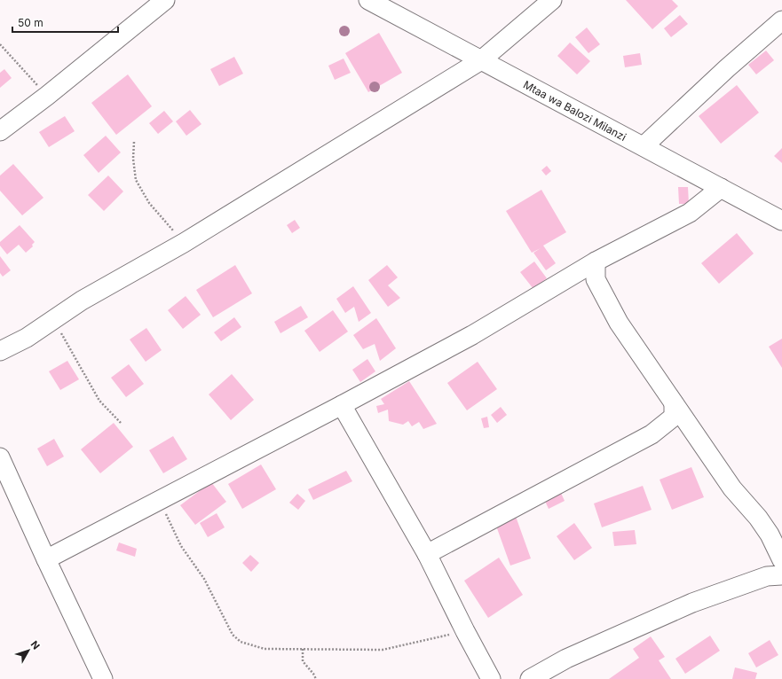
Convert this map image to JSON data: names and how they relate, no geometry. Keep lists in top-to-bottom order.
{
  "streets": {
    "street": ["Mtaa wa Balozi Milanzi"]
  },
  "scale_bar": "50 m",
  "north": "top right"
}
